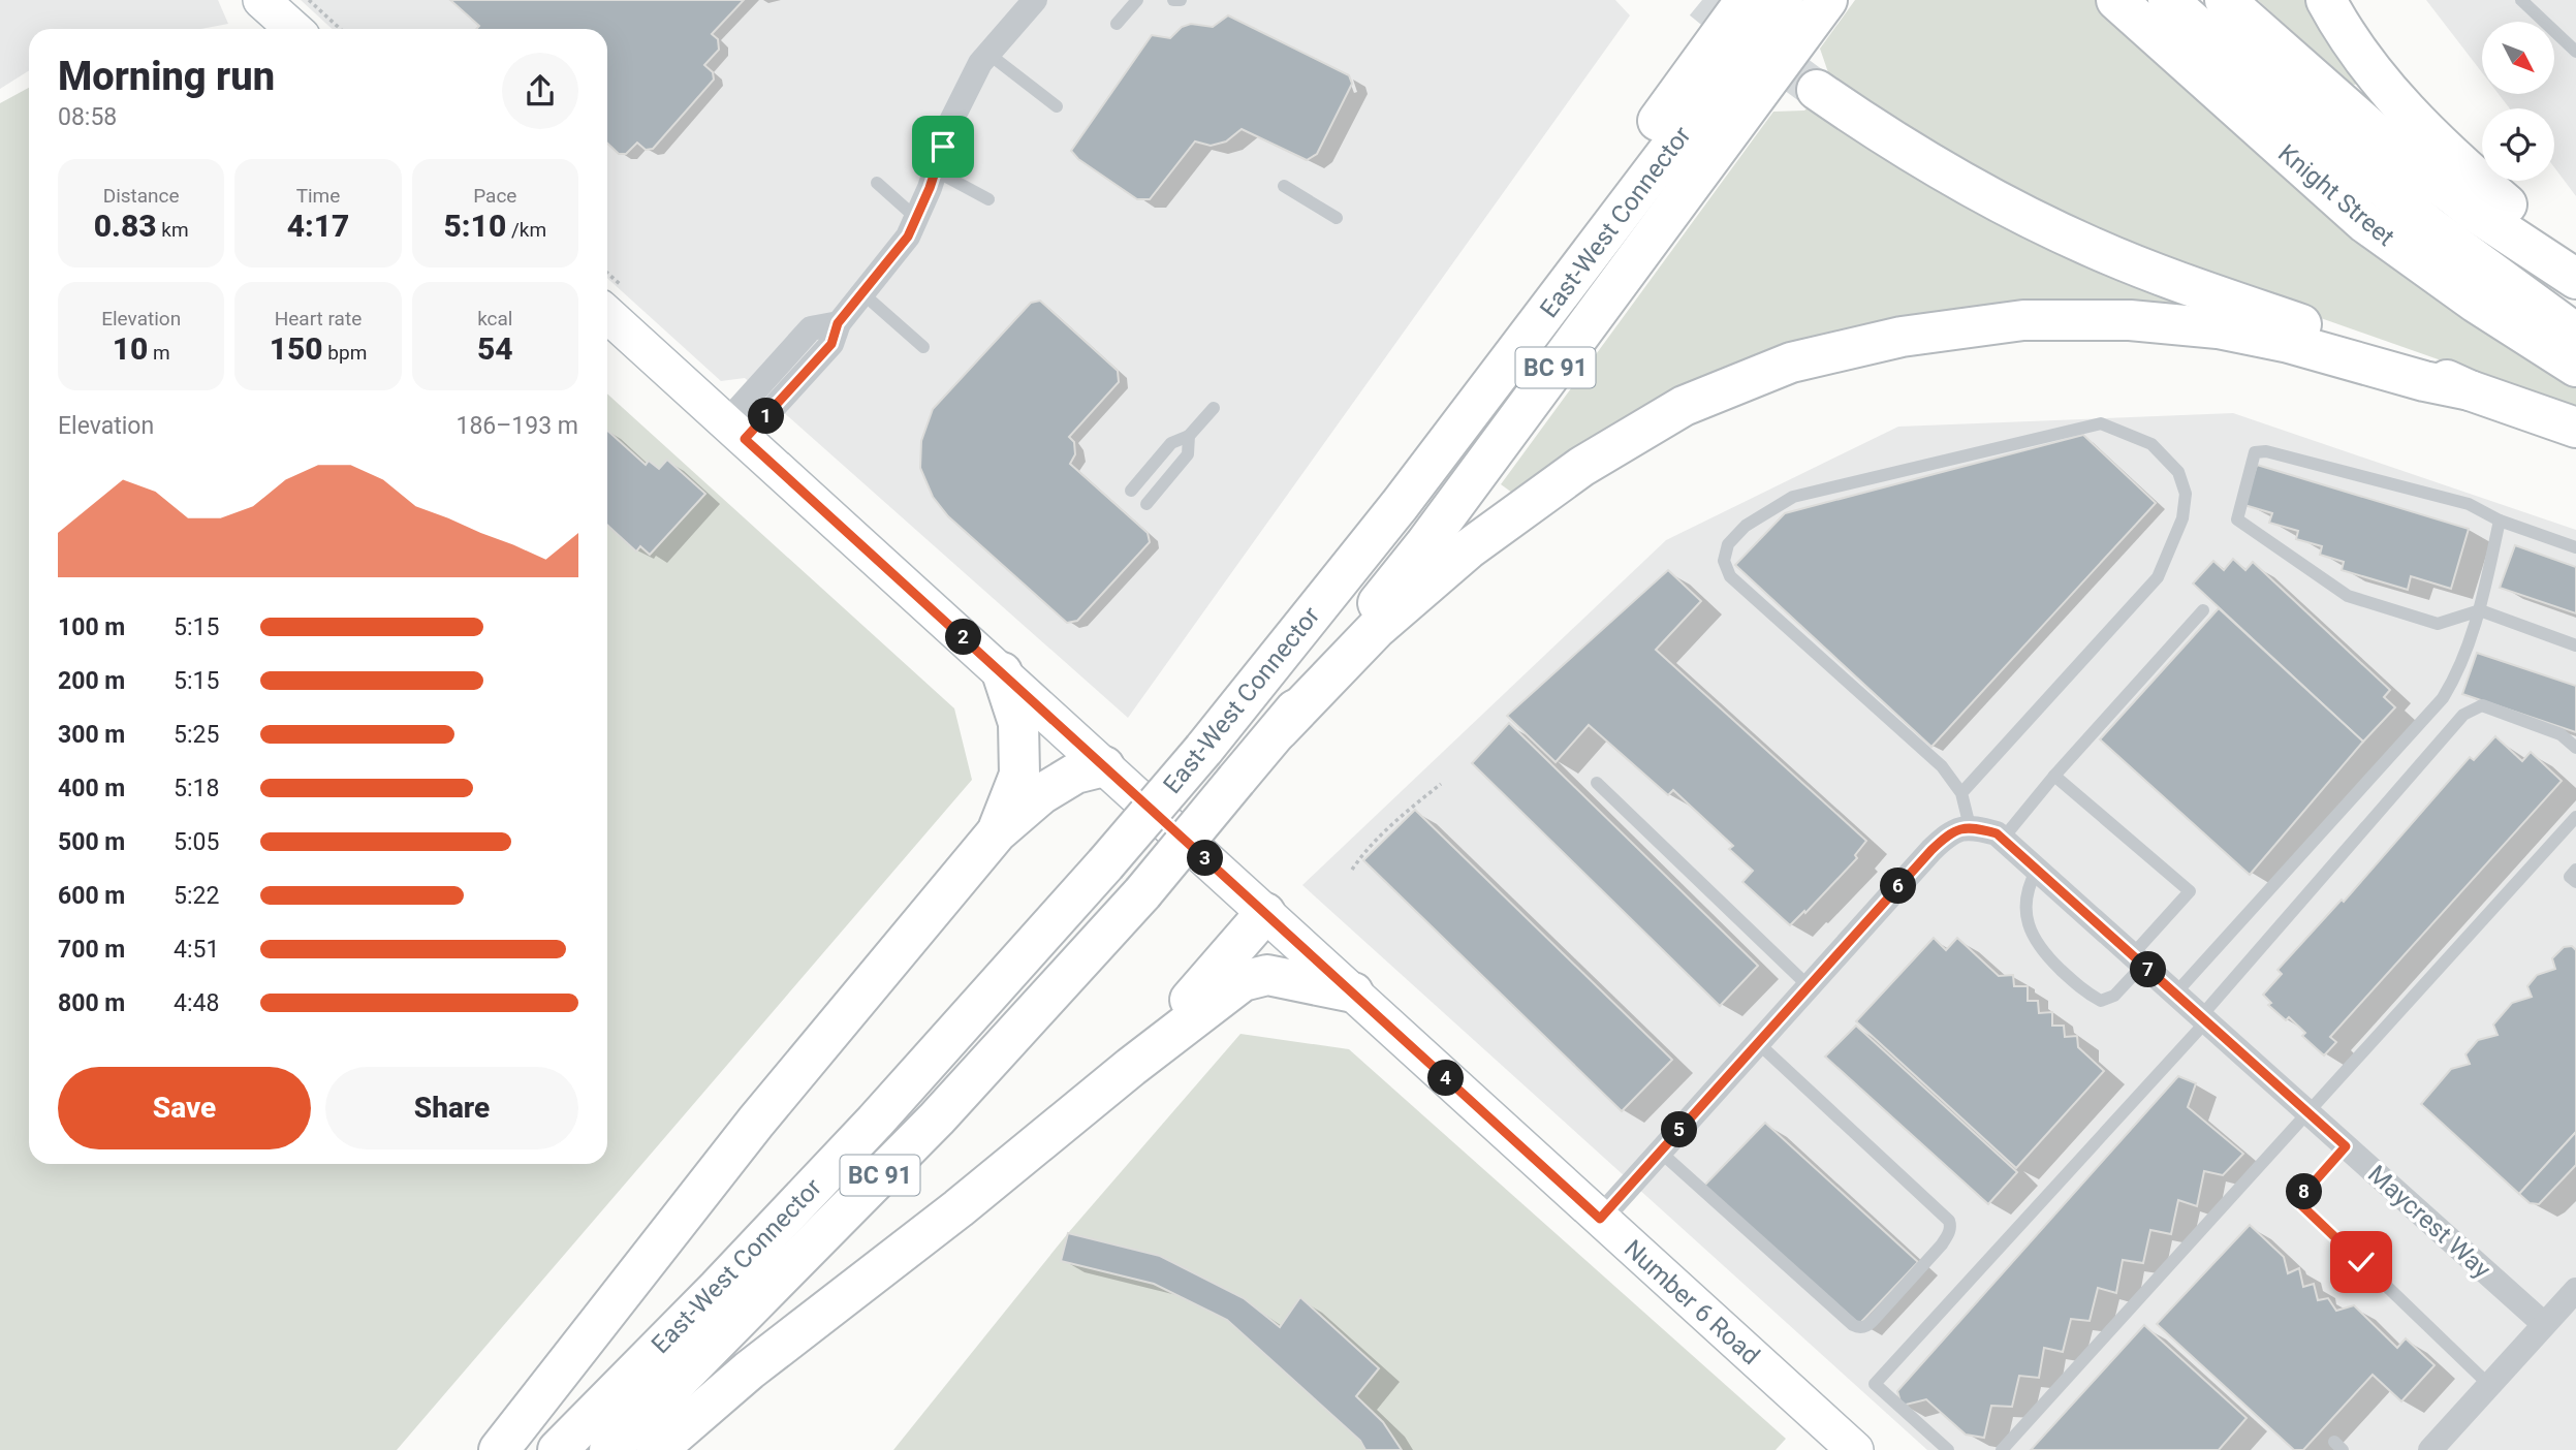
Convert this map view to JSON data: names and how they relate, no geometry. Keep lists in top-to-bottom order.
{
  "streets": {
    "highway": ["Knight Street", "East-West Connector", "BC 91"],
    "main road": ["Number 6 Road"],
    "street": ["Maycrest Way"]
  },
  "north": "bottom right",
  "page": {
    "heading": ["Morning run", "08:58"],
    "stats": [
      ["Distance", "0.83 km"],
      ["Time", "4:17"],
      ["Pace", "5:10 /km"],
      ["Elevation", "10 m"],
      ["Heart rate", "150 bpm"],
      ["kcal", "54"]
    ],
    "pins": [
      "1",
      "2",
      "3",
      "6",
      "7",
      "4",
      "5",
      "8"
    ],
    "chart": ["Elevation", "186–193 m"],
    "list": [
      {
        "name": "100 m",
        "note": "5:15"
      },
      {
        "name": "200 m",
        "note": "5:15"
      },
      {
        "name": "300 m",
        "note": "5:25"
      },
      {
        "name": "400 m",
        "note": "5:18"
      },
      {
        "name": "500 m",
        "note": "5:05"
      },
      {
        "name": "600 m",
        "note": "5:22"
      },
      {
        "name": "700 m",
        "note": "4:51"
      },
      {
        "name": "800 m",
        "note": "4:48"
      }
    ],
    "buttons": ["Save", "Share"]
  }
}
